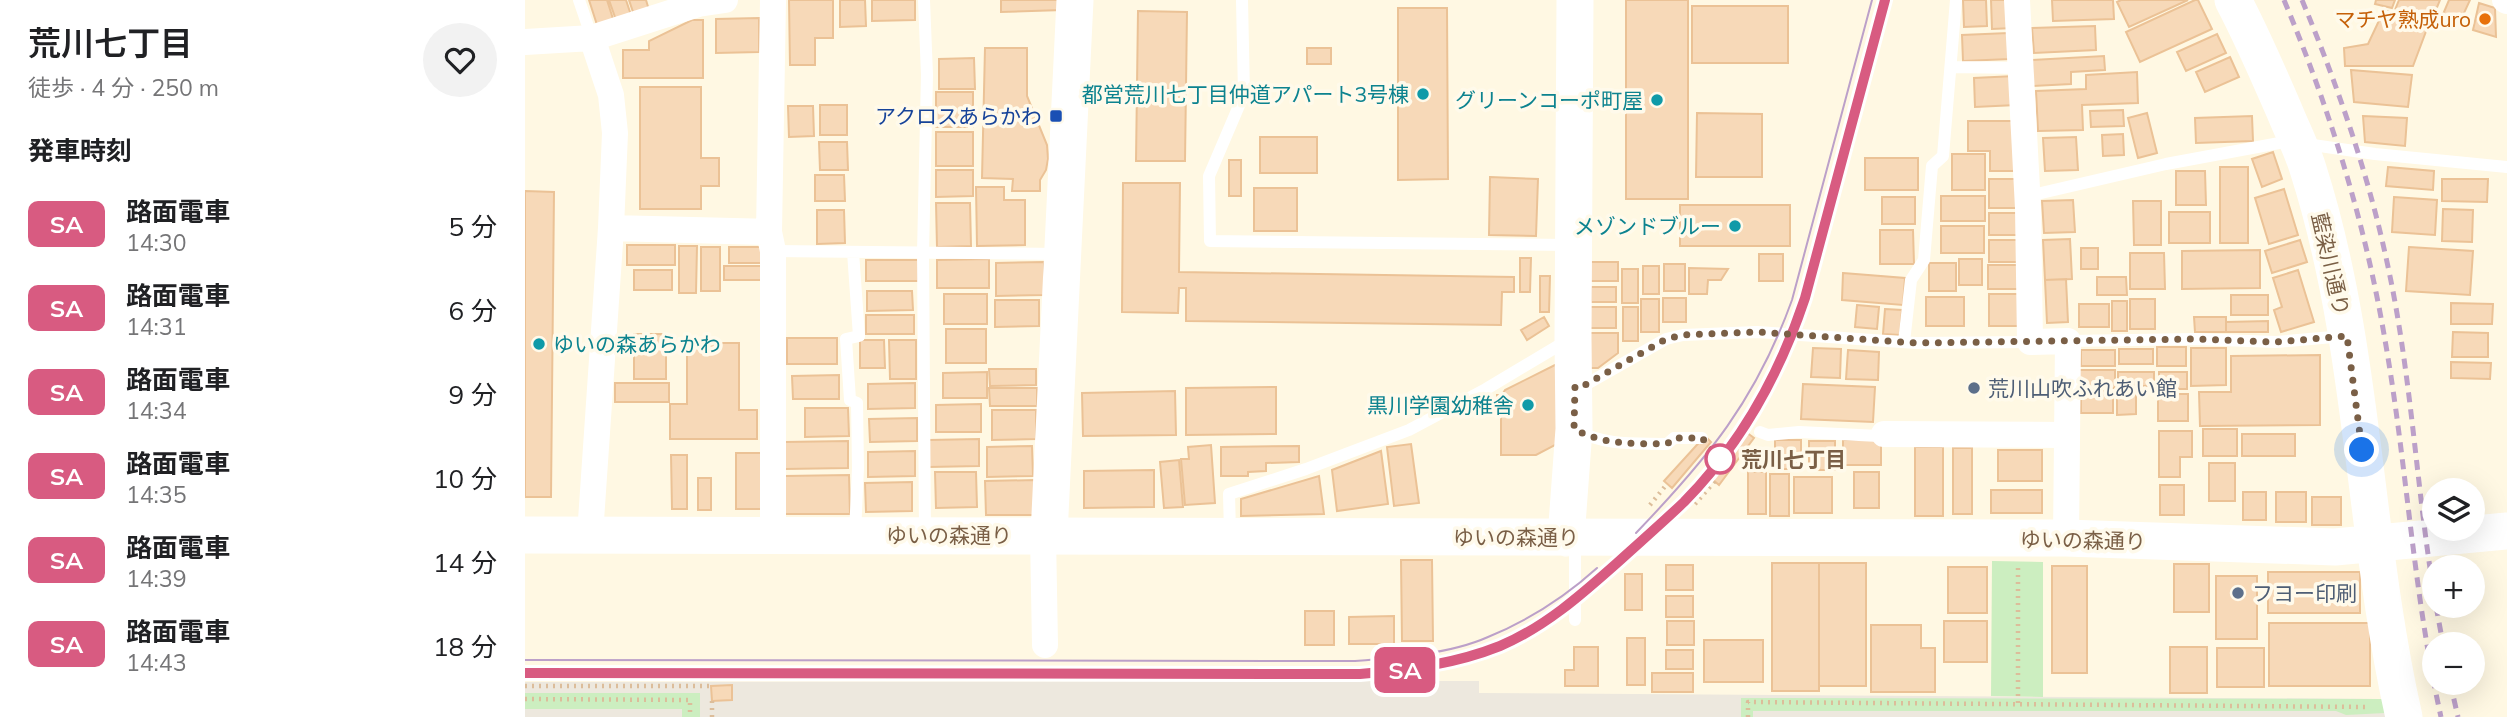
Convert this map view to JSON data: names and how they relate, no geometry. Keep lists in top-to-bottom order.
{
  "streets": {
    "street": ["藍染川通り", "ゆいの森通り"]
  },
  "crossings": [
    ["藍染川通り", "ゆいの森通り"]
  ],
  "places": {
    "other": [
      "マチヤ熟成uro",
      "都営荒川七丁目仲道アパート3号棟",
      "グリーンコーポ町屋",
      "メゾンドブルー",
      "ゆいの森あらかわ",
      "荒川山吹ふれあい館",
      "黒川学園幼稚舎",
      "荒川七丁目",
      "フヨー印刷"
    ],
    "transit": ["アクロスあらかわ"]
  },
  "lines": ["tram line SA"],
  "page": {
    "heading": [
      ["荒川七丁目", "徒歩 · 4 分 · 250 m"],
      "発車時刻"
    ],
    "on_map": "SA",
    "list": [
      {
        "mark": "SA",
        "name": "路面電車",
        "note": "14:30",
        "value": "5 分"
      },
      {
        "mark": "SA",
        "name": "路面電車",
        "note": "14:31",
        "value": "6 分"
      },
      {
        "mark": "SA",
        "name": "路面電車",
        "note": "14:34",
        "value": "9 分"
      },
      {
        "mark": "SA",
        "name": "路面電車",
        "note": "14:35",
        "value": "10 分"
      },
      {
        "mark": "SA",
        "name": "路面電車",
        "note": "14:39",
        "value": "14 分"
      },
      {
        "mark": "SA",
        "name": "路面電車",
        "note": "14:43",
        "value": "18 分"
      }
    ],
    "map_buttons": ["+", "−"]
  }
}
